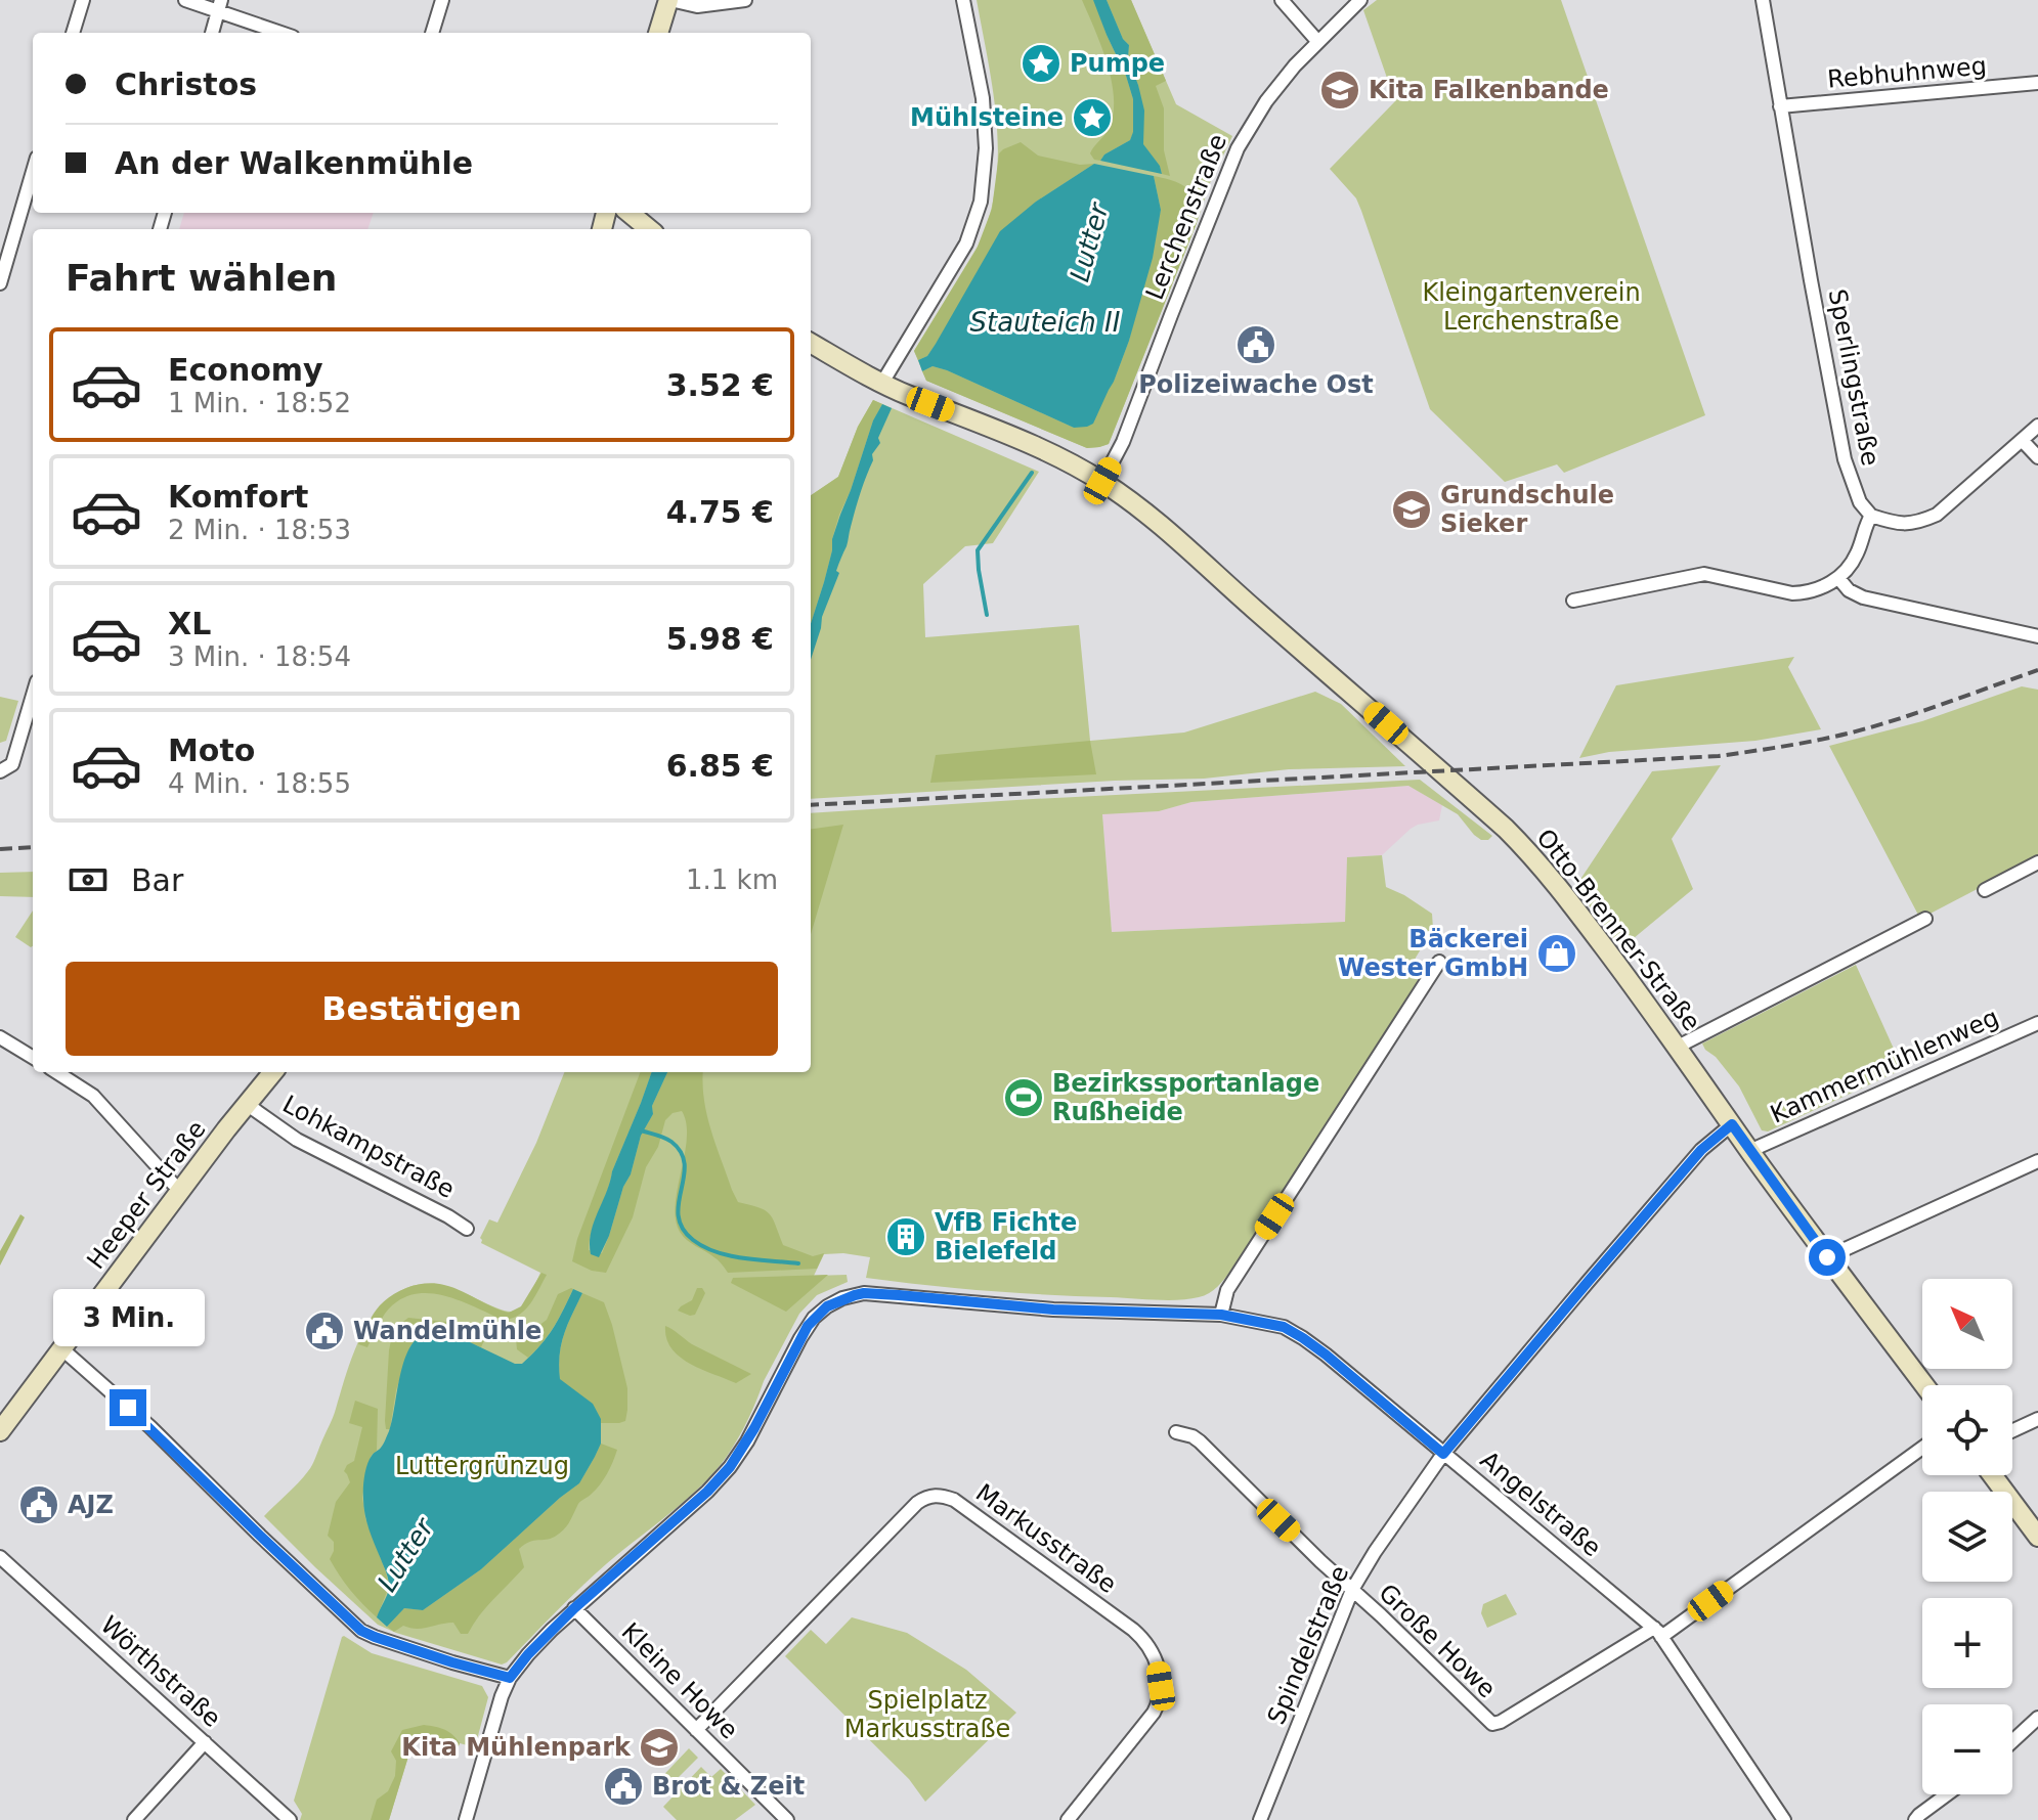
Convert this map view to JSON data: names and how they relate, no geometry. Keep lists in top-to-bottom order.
{
  "streets": {
    "street": [
      "Rebhuhnweg",
      "Lerchenstraße",
      "Sperlingstraße",
      "Otto-Brenner-Straße",
      "Kammermühlenweg",
      "Lohkampstraße",
      "Heeper Straße",
      "Angelstraße",
      "Markusstraße",
      "Große Howe",
      "Spindelstraße",
      "Wörthstraße",
      "Kleine Howe"
    ]
  },
  "crossings": [
    ["Rebhuhnweg", "Sperlingstraße"],
    ["Lerchenstraße", "Otto-Brenner-Straße"],
    ["Otto-Brenner-Straße", "Kammermühlenweg"],
    ["Otto-Brenner-Straße", "Spindelstraße"],
    ["Lohkampstraße", "Heeper Straße"],
    ["Angelstraße", "Große Howe"],
    ["Angelstraße", "Spindelstraße"],
    ["Angelstraße", "Kleine Howe"],
    ["Markusstraße", "Kleine Howe"],
    ["Große Howe", "Spindelstraße"]
  ],
  "water": ["Lutter", "Stauteich II"],
  "parks": ["Kleingartenverein Lerchenstraße", "Luttergrünzug", "Spielplatz Markusstraße"],
  "places": {
    "place": ["Pumpe", "Mühlsteine"],
    "school or university": ["Kita Falkenbande", "Grundschule Sieker", "Kita Mühlenpark"],
    "public building": [
      "Polizeiwache Ost",
      "Wandelmühle",
      "AJZ",
      "Brot & Zeit"
    ],
    "shop": ["Bäckerei Wester GmbH"],
    "sports": ["Bezirkssportanlage Rußheide"],
    "building": ["VfB Fichte Bielefeld"]
  },
  "north": "top left",
  "page": {
    "banner": ["Christos", "An der Walkenmühle"],
    "heading": "Fahrt wählen",
    "list": [
      {
        "name": "Economy",
        "note": "1 Min. · 18:52",
        "value": "3.52 €"
      },
      {
        "name": "Komfort",
        "note": "2 Min. · 18:53",
        "value": "4.75 €"
      },
      {
        "name": "XL",
        "note": "3 Min. · 18:54",
        "value": "5.98 €"
      },
      {
        "name": "Moto",
        "note": "4 Min. · 18:55",
        "value": "6.85 €"
      }
    ],
    "pay": ["Bar", "1.1 km"],
    "buttons": "Bestätigen",
    "map_buttons": ["+", "−"],
    "bubble": "3 Min."
  }
}
